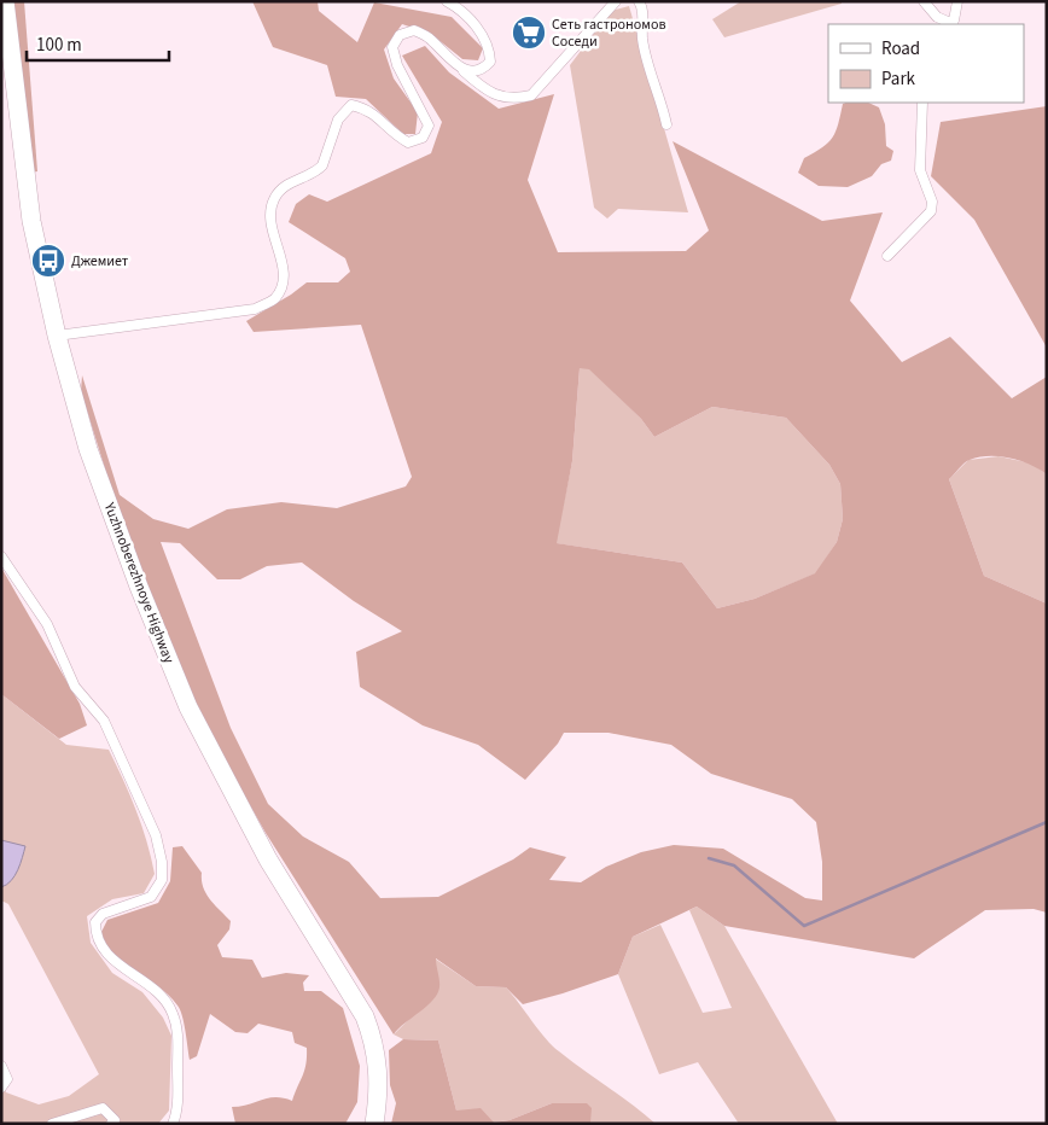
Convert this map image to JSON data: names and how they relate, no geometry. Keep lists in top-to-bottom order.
{
  "streets": {
    "highway": ["Yuzhnoberezhnoye Highway"]
  },
  "places": {
    "supermarket": ["Сеть гастрономов Соседи"],
    "bus stop": ["Джемиет"]
  },
  "legend": ["Road", "Park"],
  "scale_bar": "100 m"
}
